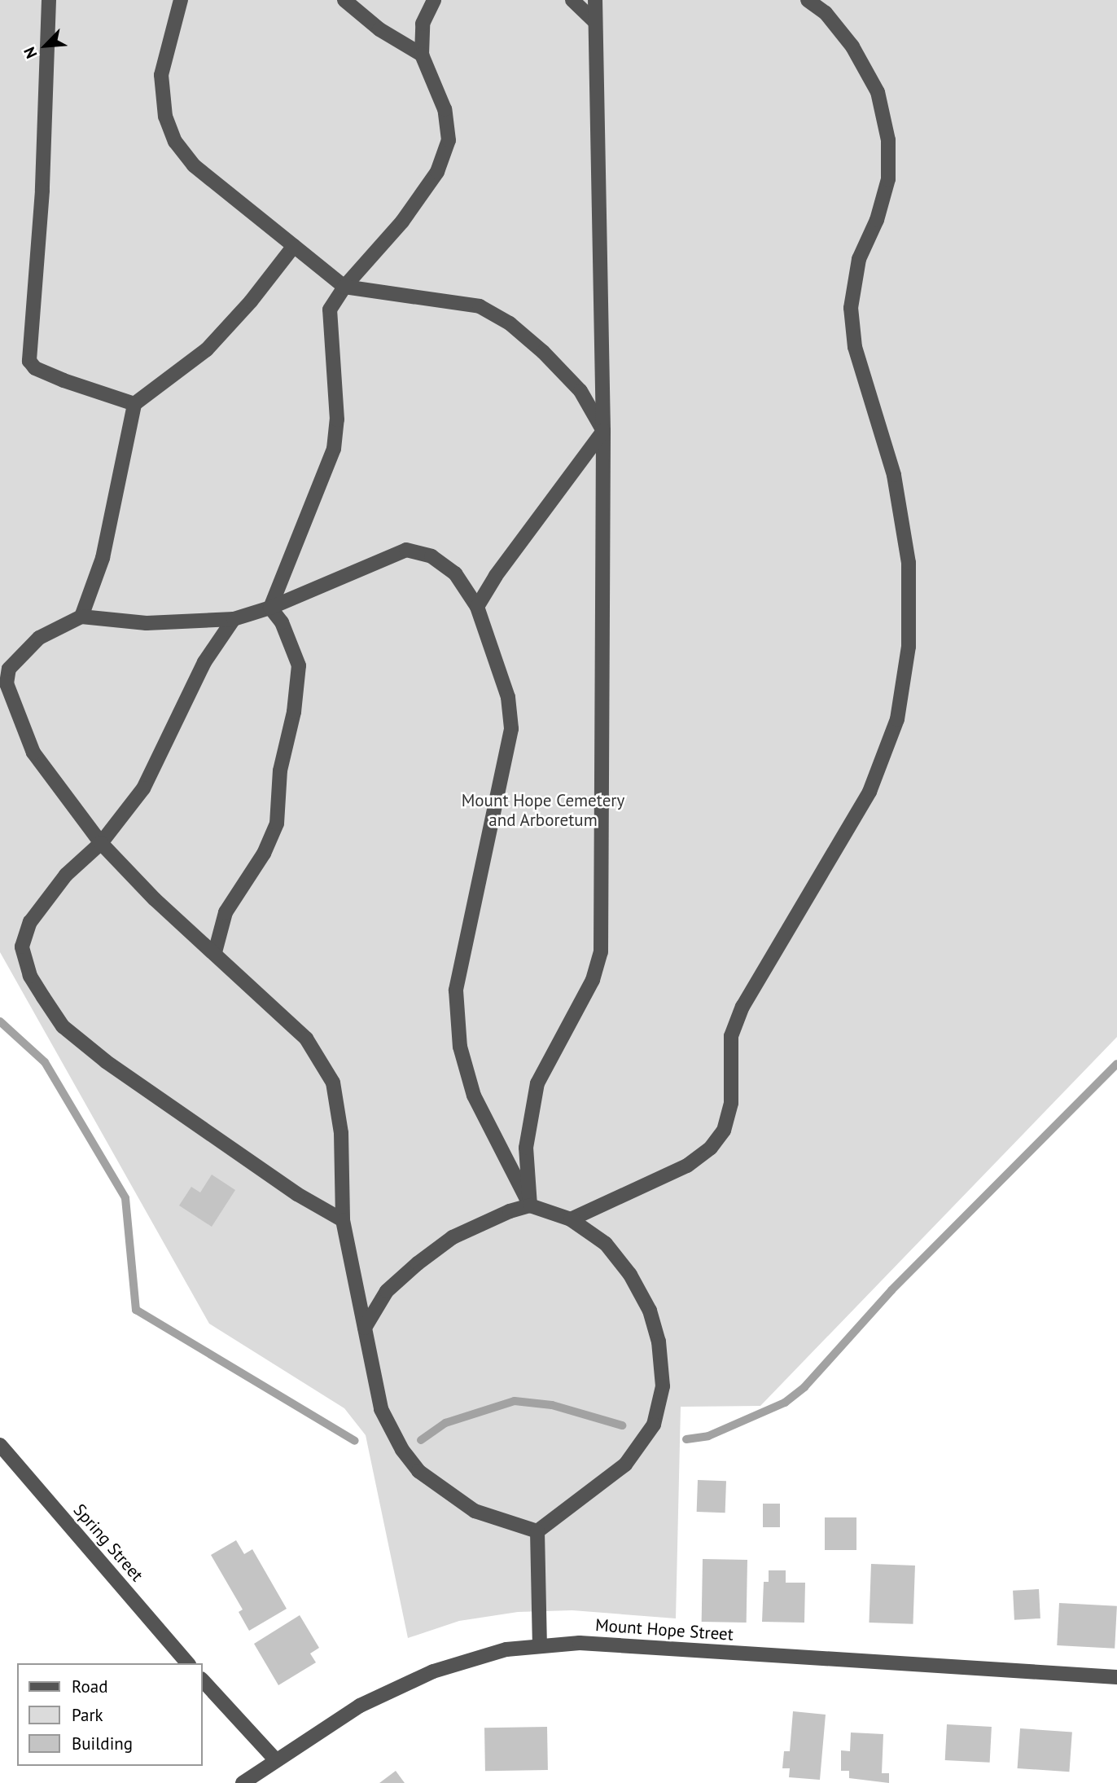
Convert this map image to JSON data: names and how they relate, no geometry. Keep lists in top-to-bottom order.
{
  "streets": {
    "street": ["Spring Street", "Mount Hope Street"]
  },
  "parks": ["Mount Hope Cemetery and Arboretum"],
  "legend": ["Road", "Park", "Building"],
  "north": "bottom left"
}
